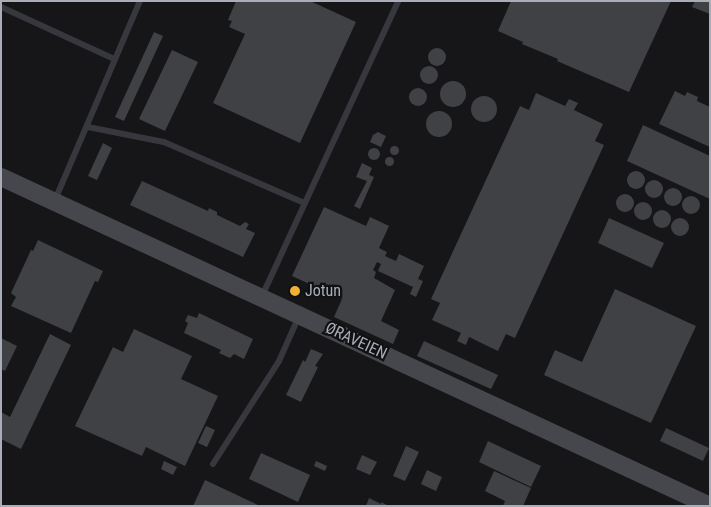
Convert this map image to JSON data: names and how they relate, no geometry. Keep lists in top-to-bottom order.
{
  "streets": {
    "street": ["ØRAVEIEN"]
  },
  "places": ["Jotun"]
}
